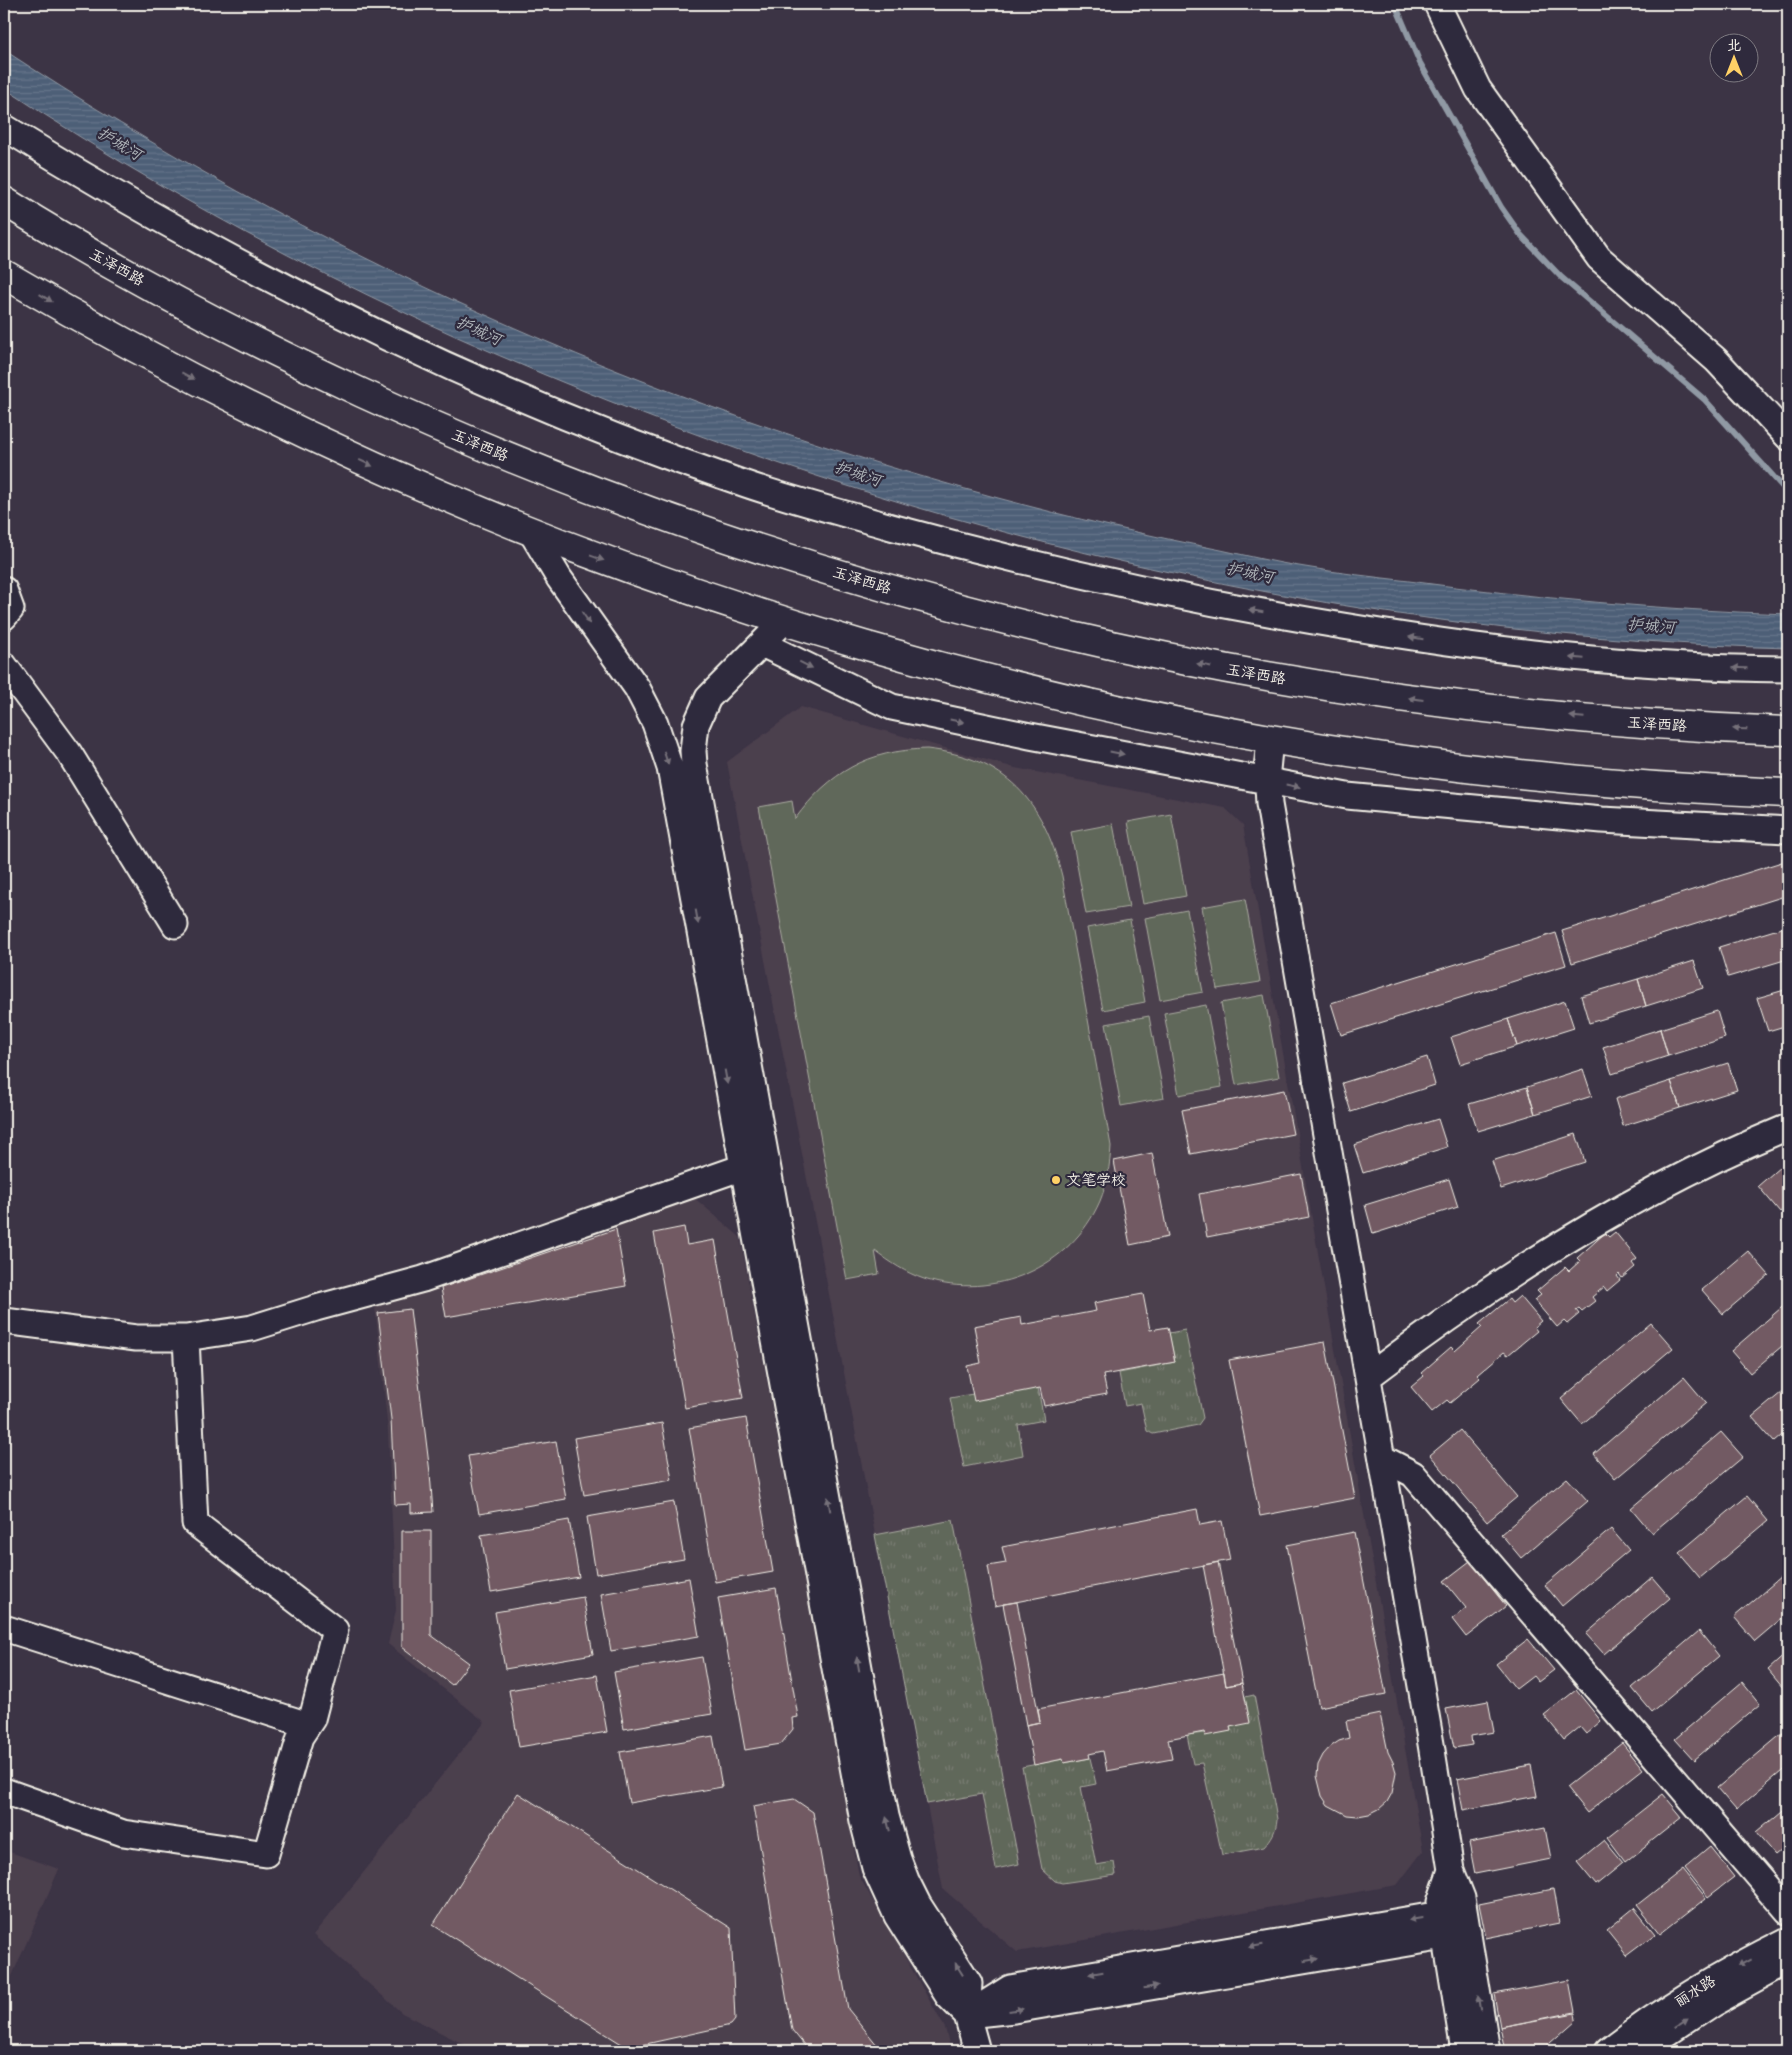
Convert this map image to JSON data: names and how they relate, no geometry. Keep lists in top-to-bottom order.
{
  "streets": {
    "main road": ["玉泽西路"],
    "street": ["丽水路"]
  },
  "water": ["护城河"],
  "places": ["文笔学校"],
  "north": "top"
}
